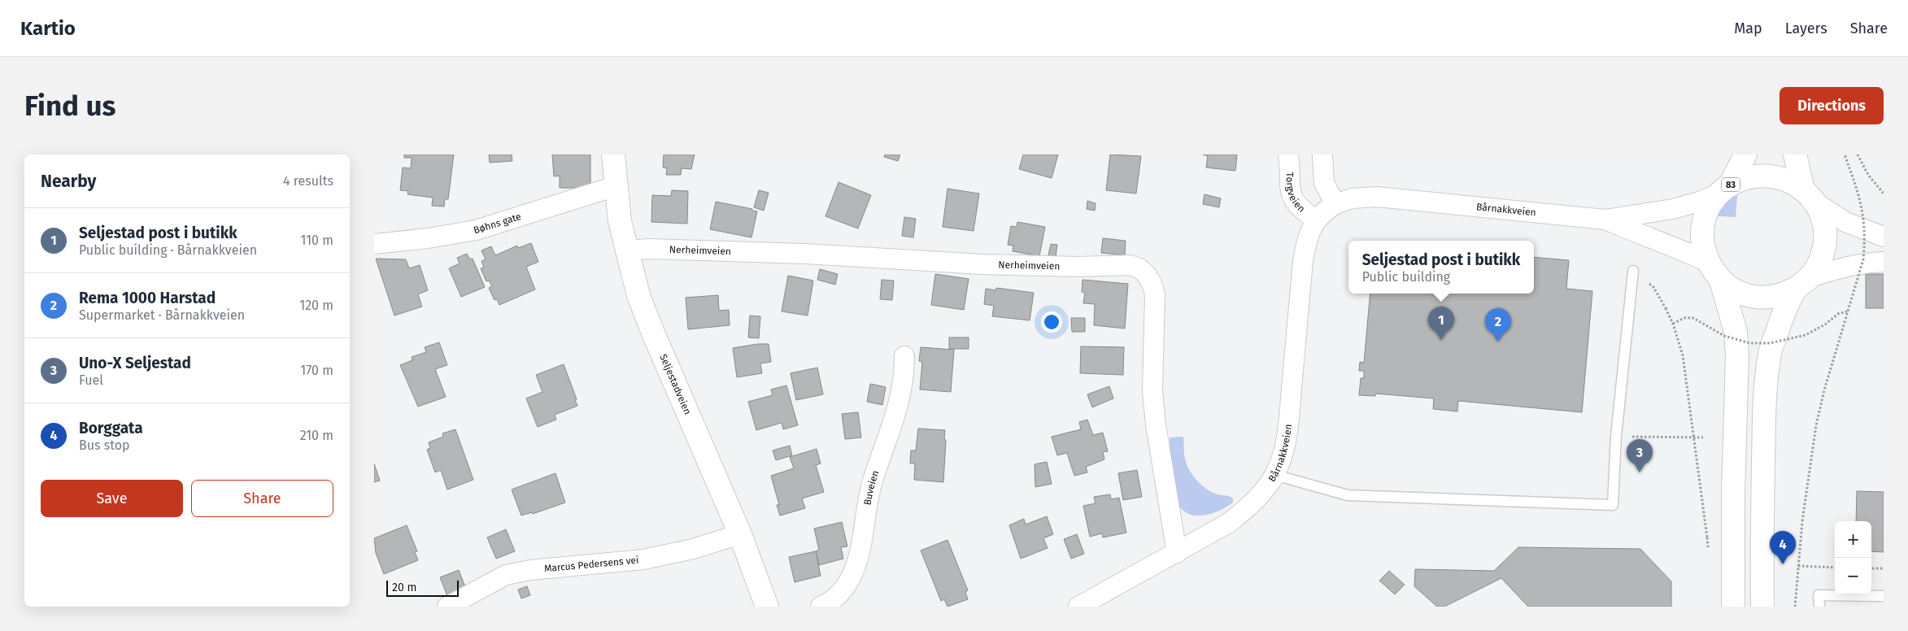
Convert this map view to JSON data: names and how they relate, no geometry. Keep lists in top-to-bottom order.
{
  "streets": {
    "main road": ["83", "Seljestadveien"],
    "street": [
      "Torgveien",
      "Bårnakkveien",
      "Bøhns gate",
      "Nerheimveien",
      "Buveien",
      "Marcus Pedersens vei"
    ]
  },
  "crossings": [
    ["83", "Bårnakkveien"],
    ["Torgveien", "Bårnakkveien"],
    ["Bårnakkveien", "Nerheimveien"],
    ["Bøhns gate", "Seljestadveien"],
    ["Nerheimveien", "Seljestadveien"],
    ["Seljestadveien", "Marcus Pedersens vei"]
  ],
  "scale_bar": "20 m",
  "page": {
    "header": "Kartio",
    "nav": ["Map", "Layers", "Share"],
    "buttons": [
      "Directions",
      ["Save", "Share"]
    ],
    "title": "Find us",
    "heading": ["Nearby", "4 results"],
    "list": [
      {
        "mark": "1",
        "name": "Seljestad post i butikk",
        "note": "Public building · Bårnakkveien",
        "value": "110 m"
      },
      {
        "mark": "2",
        "name": "Rema 1000 Harstad",
        "note": "Supermarket · Bårnakkveien",
        "value": "120 m"
      },
      {
        "mark": "3",
        "name": "Uno-X Seljestad",
        "note": "Fuel",
        "value": "170 m"
      },
      {
        "mark": "4",
        "name": "Borggata",
        "note": "Bus stop",
        "value": "210 m"
      }
    ],
    "popup": ["Seljestad post i butikk", "Public building"],
    "pins": [
      "1",
      "2",
      "3",
      "4"
    ],
    "map_buttons": ["+", "−"],
    "scale": "20 m"
  }
}
